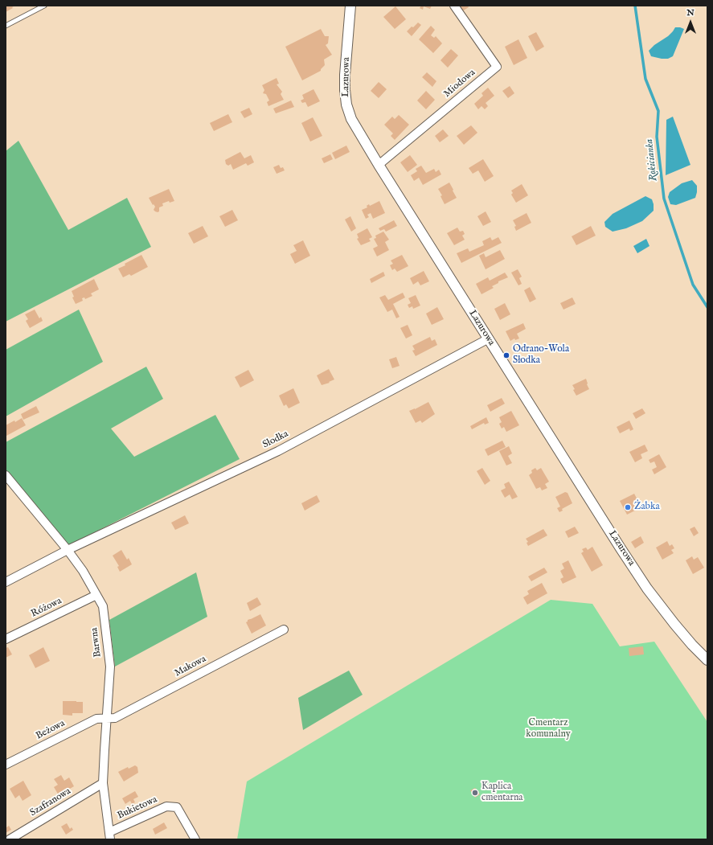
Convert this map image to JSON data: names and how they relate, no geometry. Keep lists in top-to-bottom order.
{
  "streets": {
    "street": [
      "Lazurowa",
      "Miodowa",
      "Słodka",
      "Różowa",
      "Barwna",
      "Makowa",
      "Beżowa",
      "Szafranowa",
      "Bukietowa"
    ]
  },
  "crossings": [
    ["Lazurowa", "Miodowa"],
    ["Lazurowa", "Słodka"],
    ["Słodka", "Barwna"],
    ["Różowa", "Barwna"],
    ["Barwna", "Makowa"],
    ["Barwna", "Beżowa"],
    ["Barwna", "Szafranowa"],
    ["Barwna", "Bukietowa"],
    ["Makowa", "Beżowa"]
  ],
  "water": ["Rokicianka"],
  "parks": ["Cmentarz komunalny"],
  "places": ["Odrano-Wola Słodka", "Żabka", "Kaplica cmentarna"],
  "north": "top"
}
